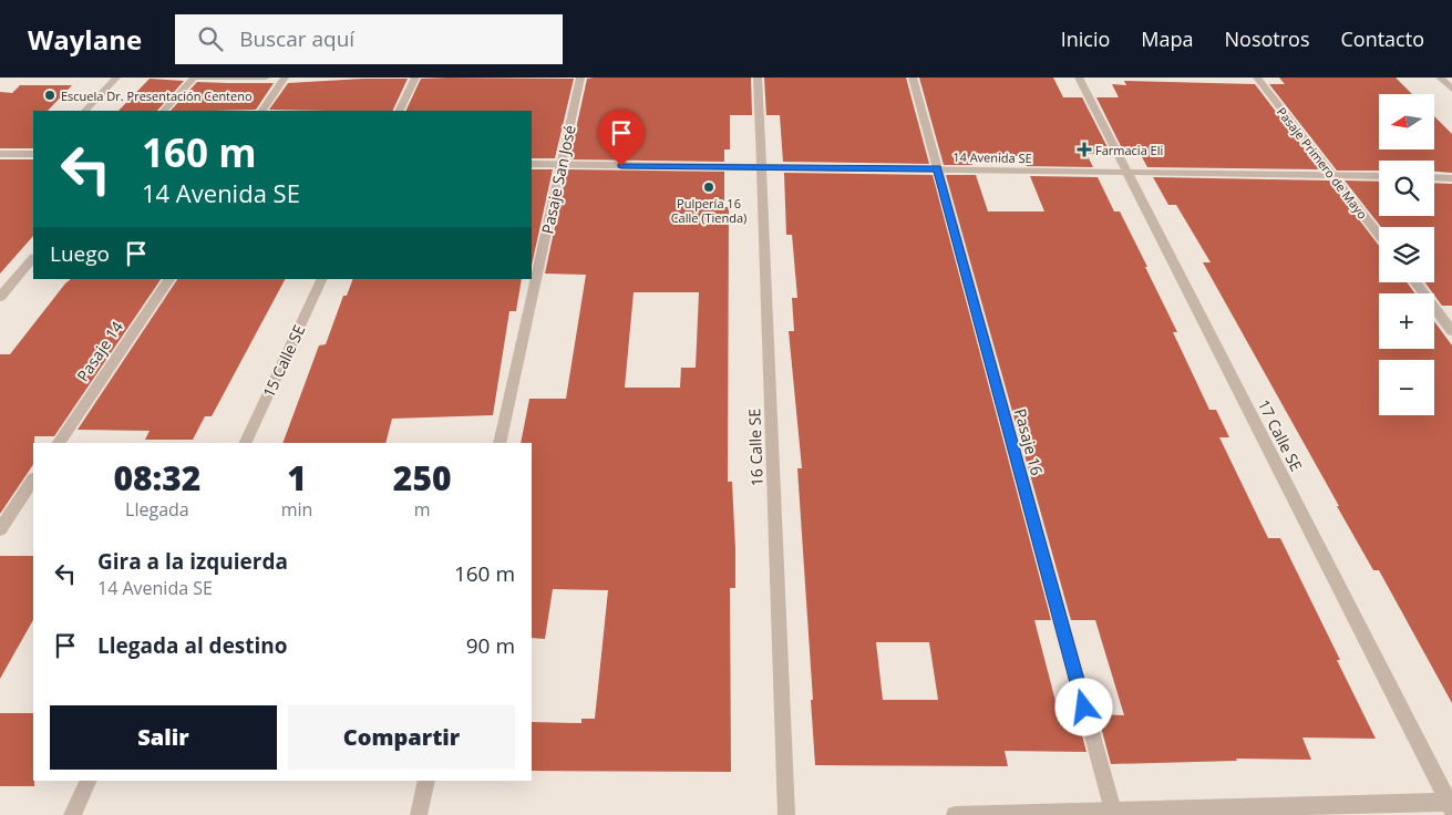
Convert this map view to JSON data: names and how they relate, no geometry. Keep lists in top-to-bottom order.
{
  "streets": {
    "street": [
      "14 Avenida SE",
      "Pasaje Primero de Mayo",
      "Pasaje San José",
      "Pasaje 14",
      "15 Calle SE",
      "17 Calle SE",
      "Pasaje 16",
      "16 Calle SE"
    ]
  },
  "crossings": [
    ["14 Avenida SE", "Pasaje Primero de Mayo"],
    ["14 Avenida SE", "Pasaje San José"],
    ["14 Avenida SE", "17 Calle SE"],
    ["14 Avenida SE", "Pasaje 16"],
    ["14 Avenida SE", "16 Calle SE"]
  ],
  "places": {
    "other": ["Escuela Dr. Presentación Centeno", "Pulpería 16 Calle (Tienda)"],
    "health": ["Farmacia Eli"]
  },
  "north": "left",
  "page": {
    "header": "Waylane",
    "search": "Buscar aquí",
    "nav": [
      "Inicio",
      "Mapa",
      "Nosotros",
      "Contacto"
    ],
    "map_buttons": ["+", "−"],
    "turn": ["160 m", "14 Avenida SE"],
    "then": "Luego",
    "eta": [
      "08:32",
      "Llegada",
      "1",
      "min",
      "250",
      "m"
    ],
    "list": [
      {
        "name": "Gira a la izquierda",
        "note": "14 Avenida SE",
        "value": "160 m"
      },
      {
        "name": "Llegada al destino",
        "value": "90 m"
      }
    ],
    "buttons": ["Salir", "Compartir"]
  }
}
